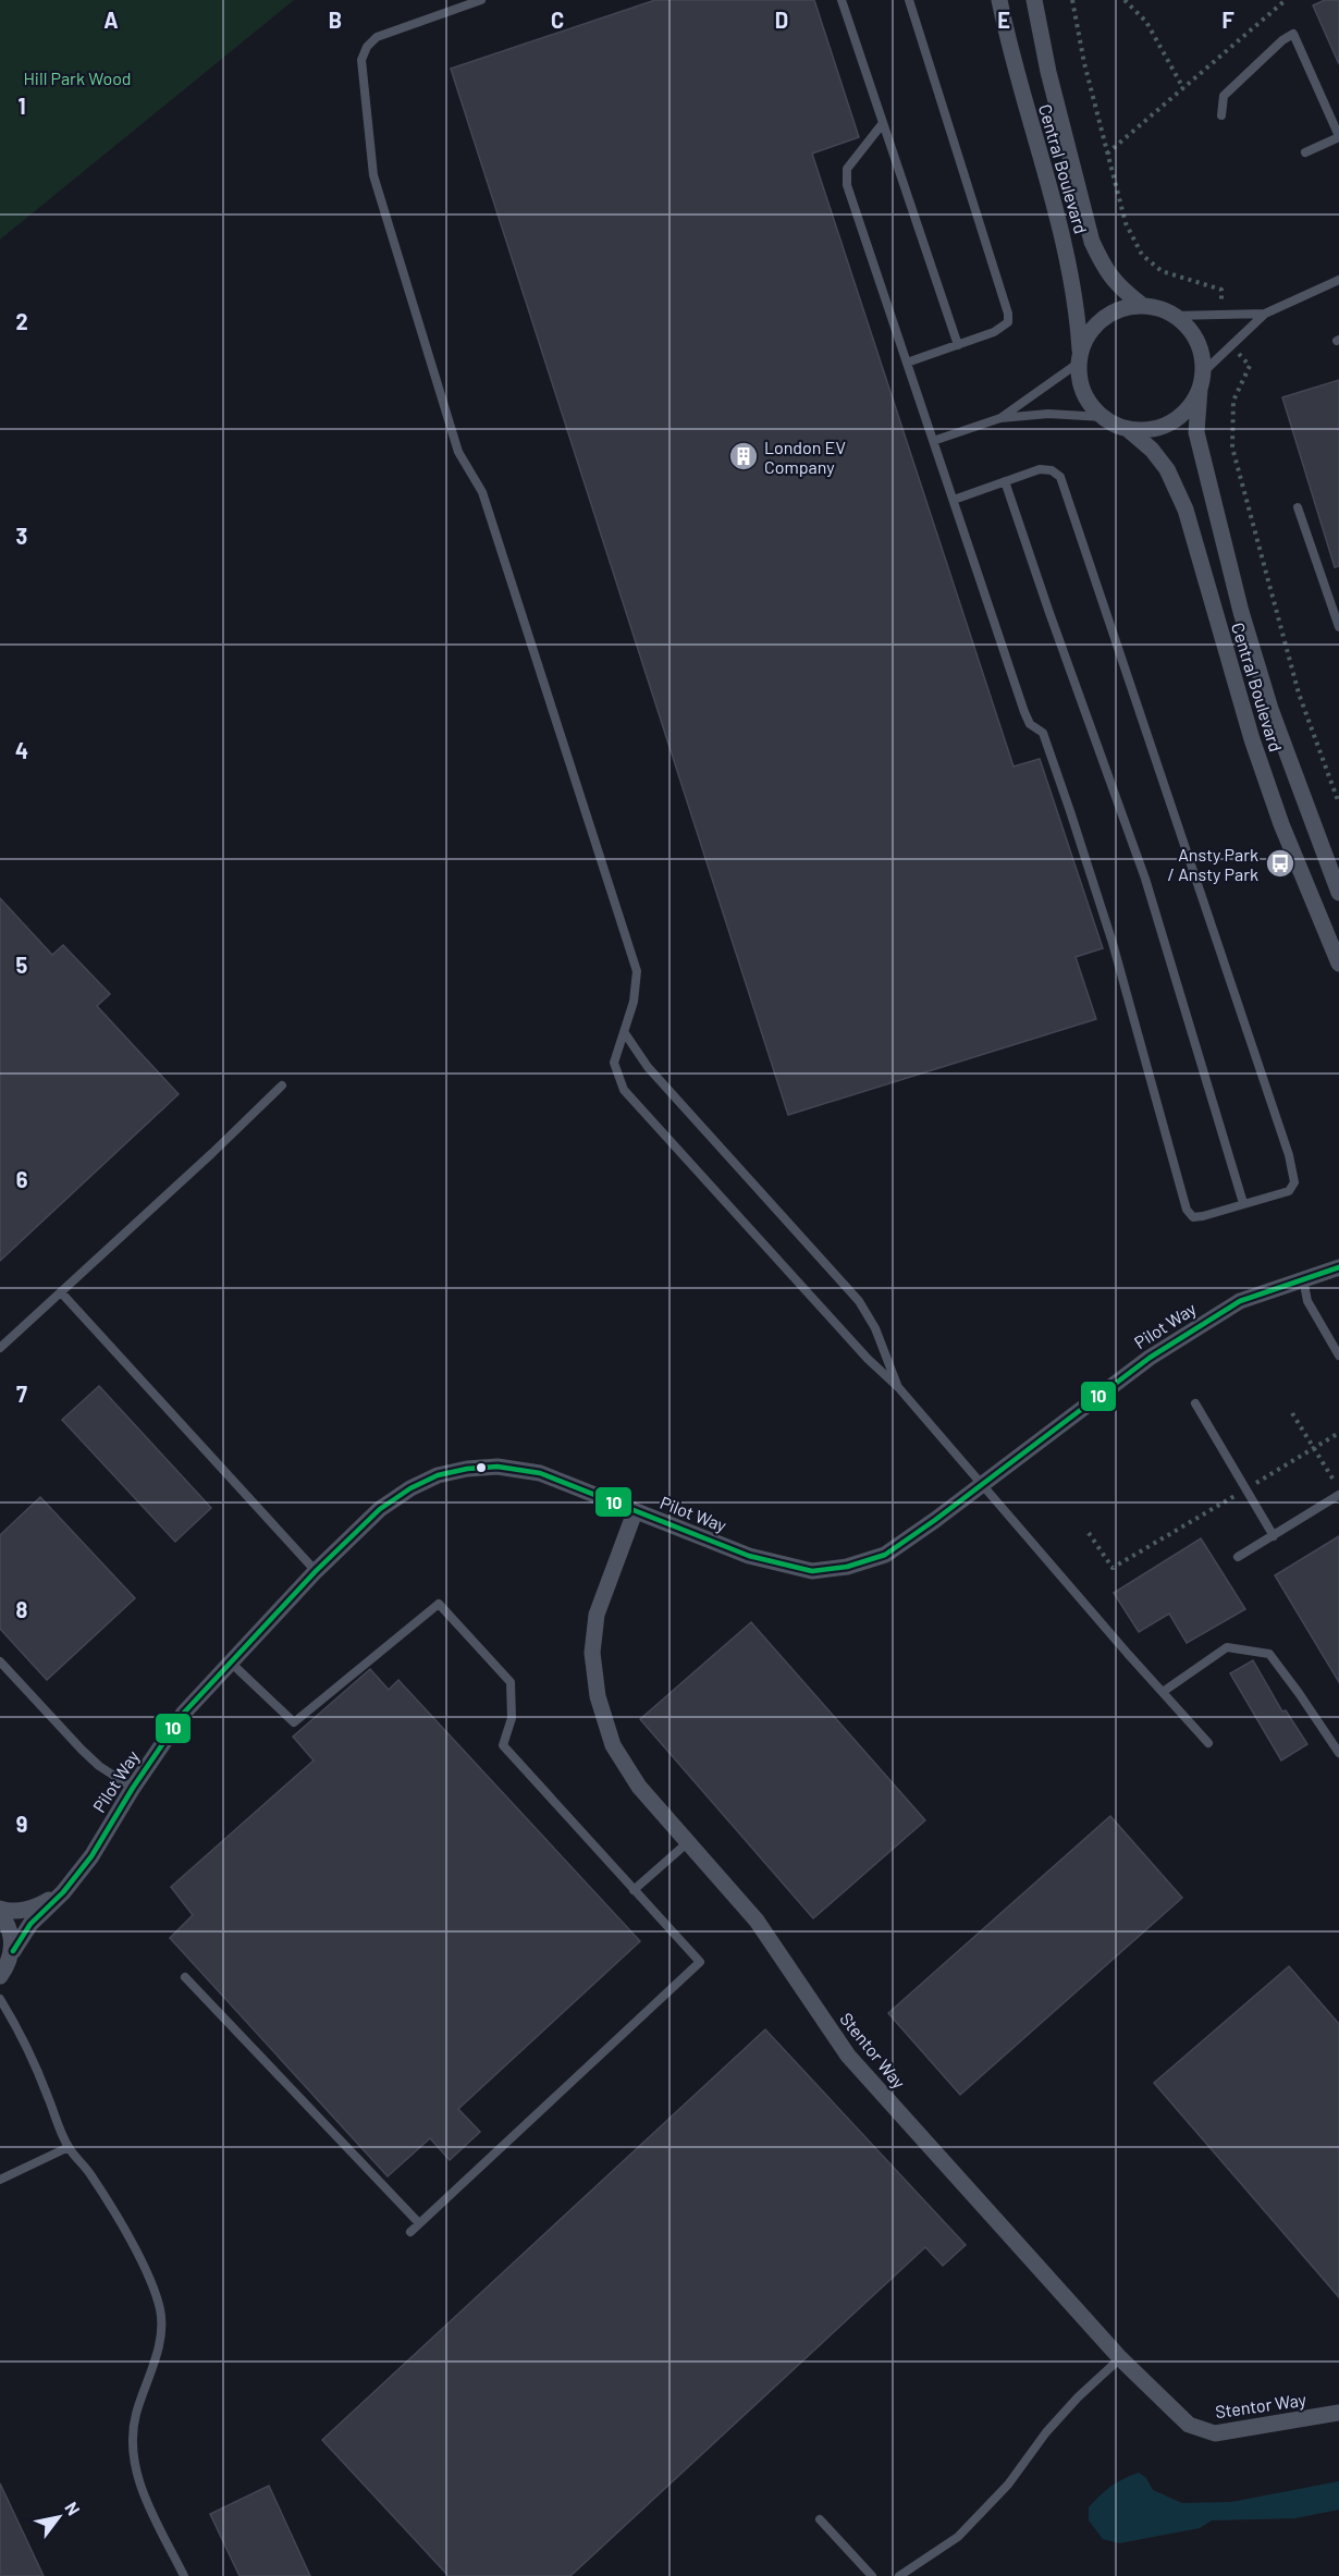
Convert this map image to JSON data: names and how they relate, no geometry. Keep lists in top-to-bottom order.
{
  "streets": {
    "street": ["Central Boulevard", "Pilot Way", "Stentor Way"]
  },
  "crossings": [
    ["Pilot Way", "Stentor Way"]
  ],
  "parks": ["Hill Park Wood"],
  "places": {
    "building": ["London EV Company"],
    "bus stop": ["Ansty Park / Ansty Park"]
  },
  "lines": ["transit line 10"],
  "north": "top right",
  "grid": {
    "columns": [
      "A",
      "B",
      "C",
      "D",
      "E",
      "F"
    ],
    "rows": [
      "1",
      "2",
      "3",
      "4",
      "5",
      "6",
      "7",
      "8",
      "9"
    ]
  }
}
